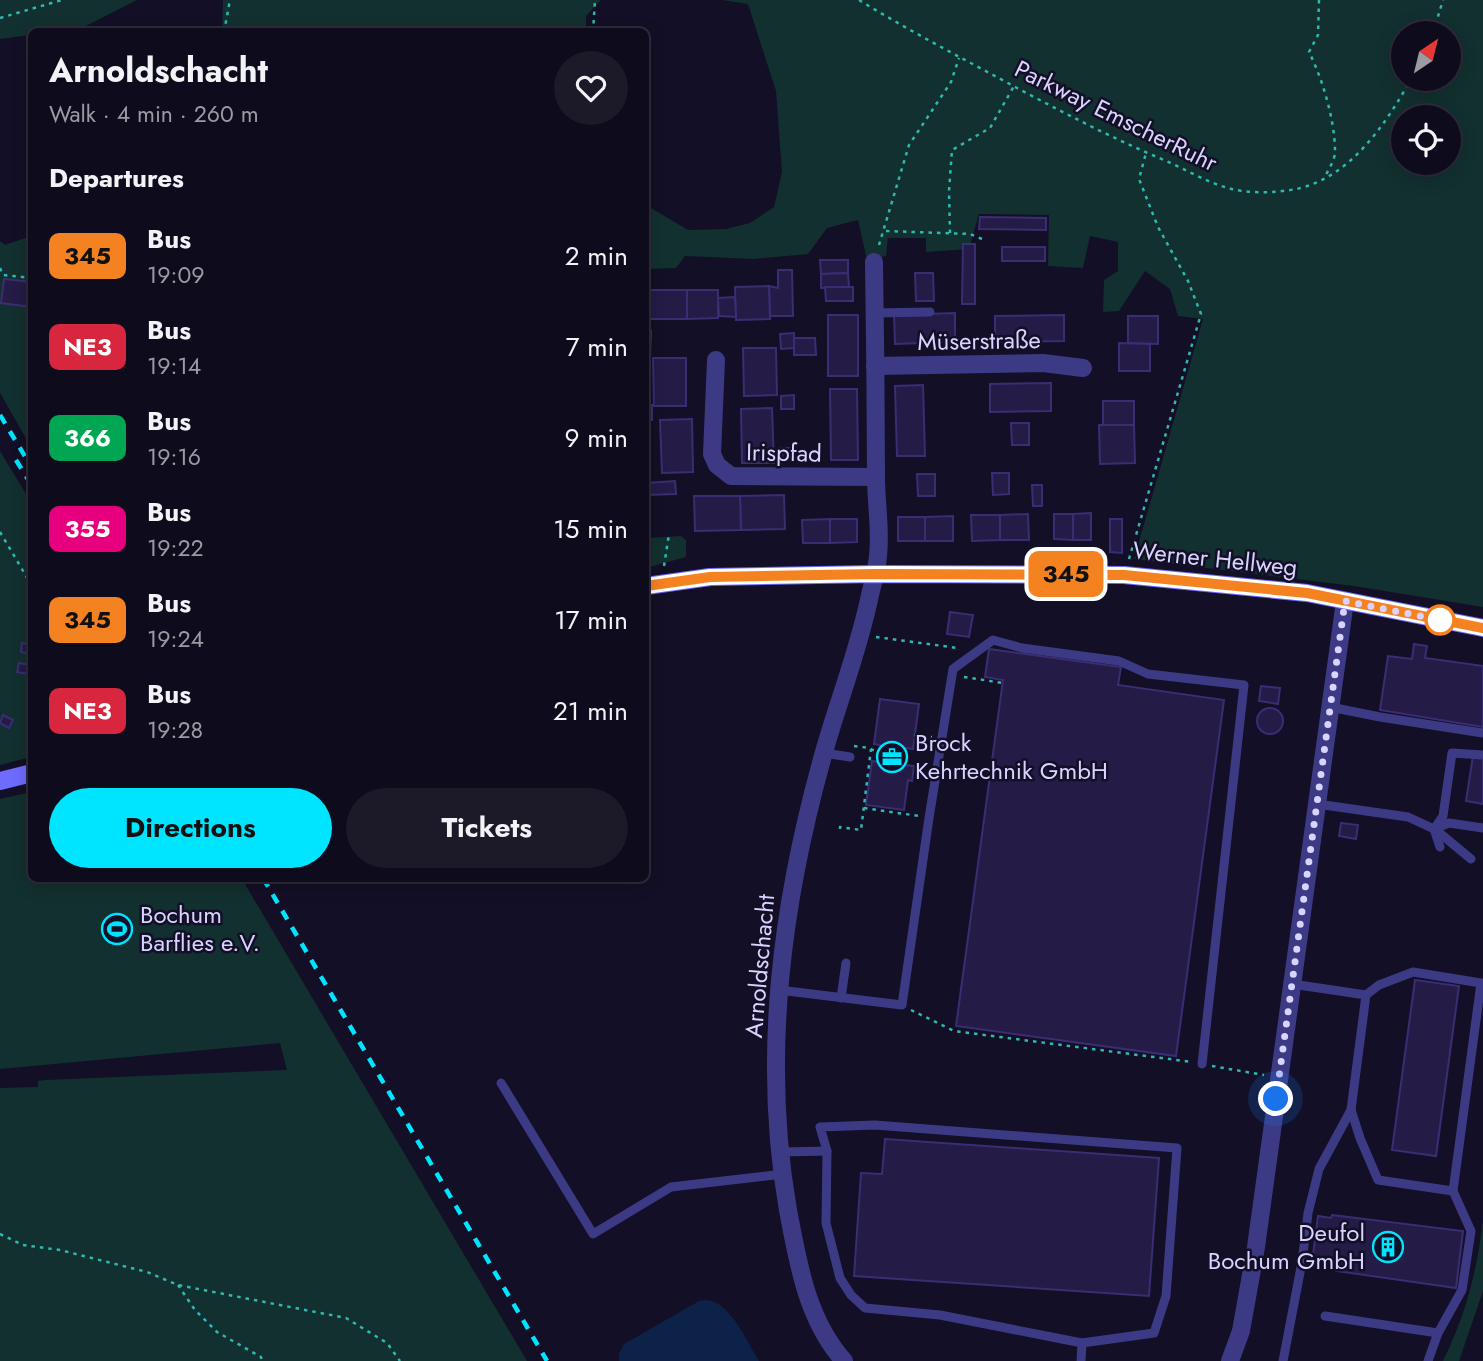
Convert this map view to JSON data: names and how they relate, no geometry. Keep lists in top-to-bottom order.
{
  "streets": {
    "main road": ["Werner Hellweg"],
    "street": ["Müserstraße", "Irispfad", "Arnoldschacht"],
    "path": ["Parkway EmscherRuhr"]
  },
  "crossings": [
    ["Werner Hellweg", "Arnoldschacht"]
  ],
  "places": {
    "office": ["Brock Kehrtechnik GmbH"],
    "sports": ["Bochum Barflies e.V."],
    "building": ["Deufol Bochum GmbH"]
  },
  "lines": ["bus line 345"],
  "north": "top right",
  "page": {
    "on_map": "345",
    "heading": [
      ["Arnoldschacht", "Walk · 4 min · 260 m"],
      "Departures"
    ],
    "list": [
      {
        "mark": "345",
        "name": "Bus",
        "note": "19:09",
        "value": "2 min"
      },
      {
        "mark": "NE3",
        "name": "Bus",
        "note": "19:14",
        "value": "7 min"
      },
      {
        "mark": "366",
        "name": "Bus",
        "note": "19:16",
        "value": "9 min"
      },
      {
        "mark": "355",
        "name": "Bus",
        "note": "19:22",
        "value": "15 min"
      },
      {
        "mark": "345",
        "name": "Bus",
        "note": "19:24",
        "value": "17 min"
      },
      {
        "mark": "NE3",
        "name": "Bus",
        "note": "19:28",
        "value": "21 min"
      }
    ],
    "buttons": ["Directions", "Tickets"]
  }
}
